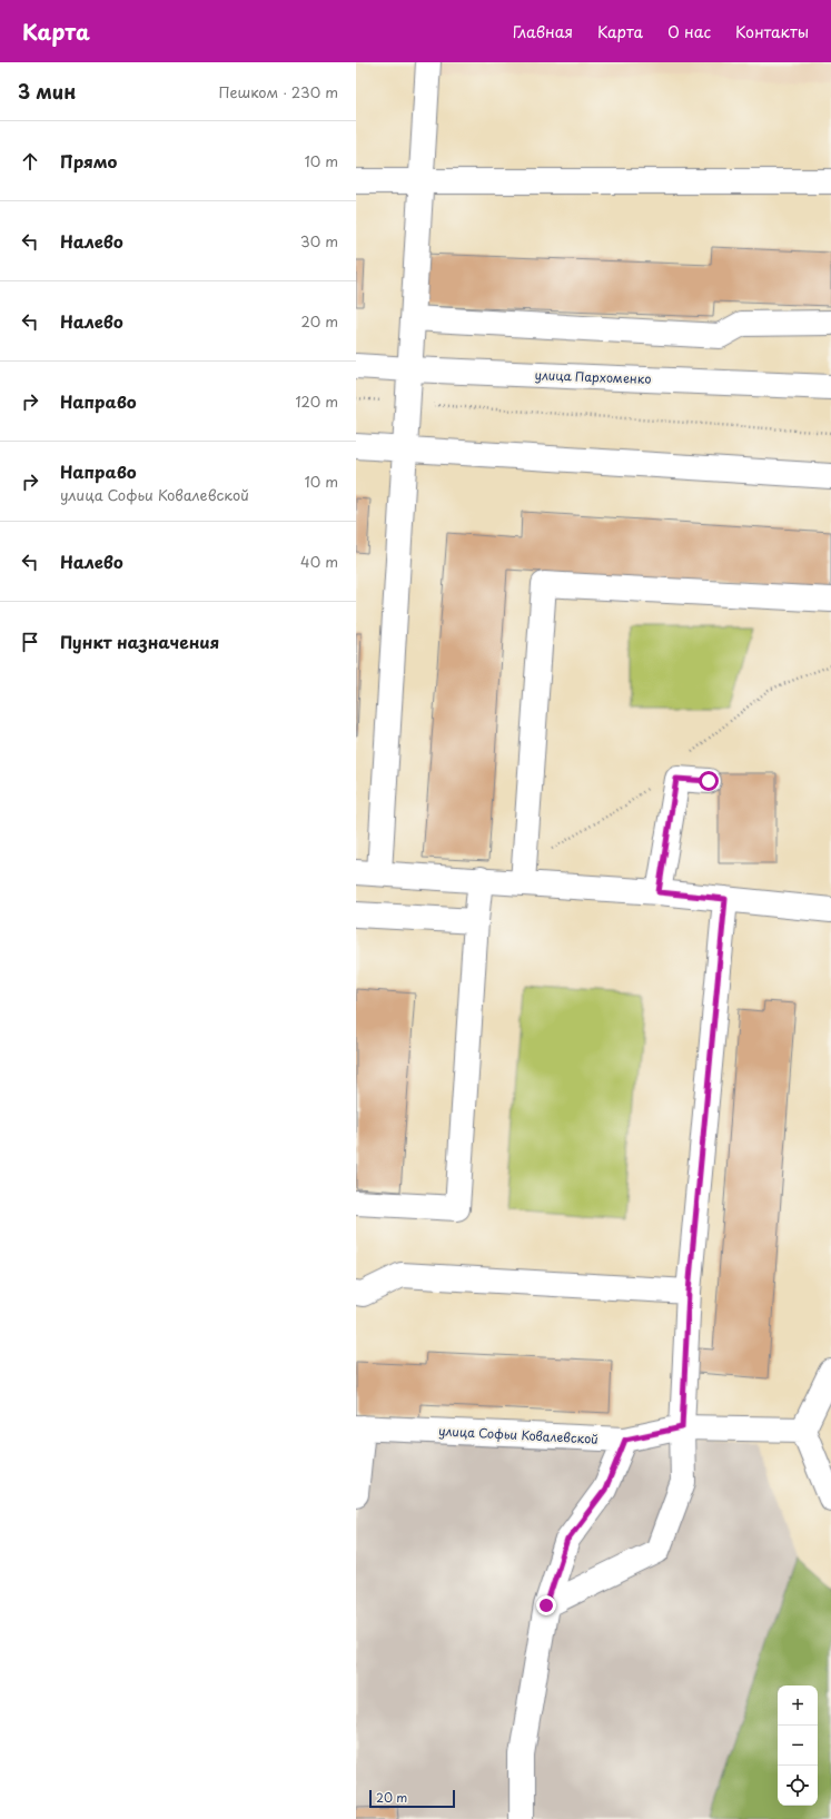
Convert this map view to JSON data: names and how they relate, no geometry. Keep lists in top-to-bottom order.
{
  "streets": {
    "street": ["улица Пархоменко", "улица Софьи Ковалевской"]
  },
  "scale_bar": "20 m",
  "page": {
    "header": "Карта",
    "nav": [
      "Главная",
      "Карта",
      "О нас",
      "Контакты"
    ],
    "heading": ["3 мин", "Пешком · 230 m"],
    "list": [
      ["Прямо", "10 m"],
      ["Налево", "30 m"],
      ["Налево", "20 m"],
      ["Направо", "120 m"],
      ["Направо", "улица Софьи Ковалевской", "10 m"],
      ["Налево", "40 m"],
      "Пункт назначения"
    ],
    "map_buttons": ["+", "−"],
    "scale": "20 m"
  }
}
